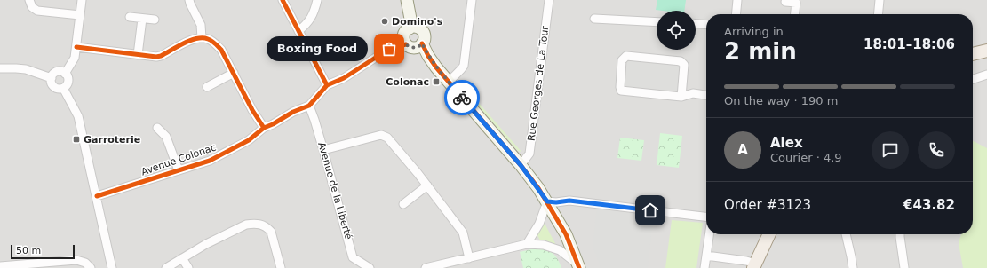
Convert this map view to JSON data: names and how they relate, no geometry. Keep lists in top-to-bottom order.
{
  "streets": {
    "street": ["Rue Georges de La Tour", "Avenue Colonac", "Avenue de la Liberté"]
  },
  "crossings": [
    ["Avenue Colonac", "Avenue de la Liberté"]
  ],
  "places": {
    "other": ["Domino's", "Boxing Food"],
    "transit": ["Colonac", "Garroterie"]
  },
  "scale_bar": "50 m",
  "page": {
    "heading": ["2 min", "Arriving in", "18:01–18:06"],
    "panel": [
      "Alex",
      "Courier · 4.9",
      "Order #3123",
      "€43.82"
    ],
    "bubble": "Boxing Food",
    "bar": "On the way · 190 m",
    "round": "A",
    "scale": "50 m"
  }
}
